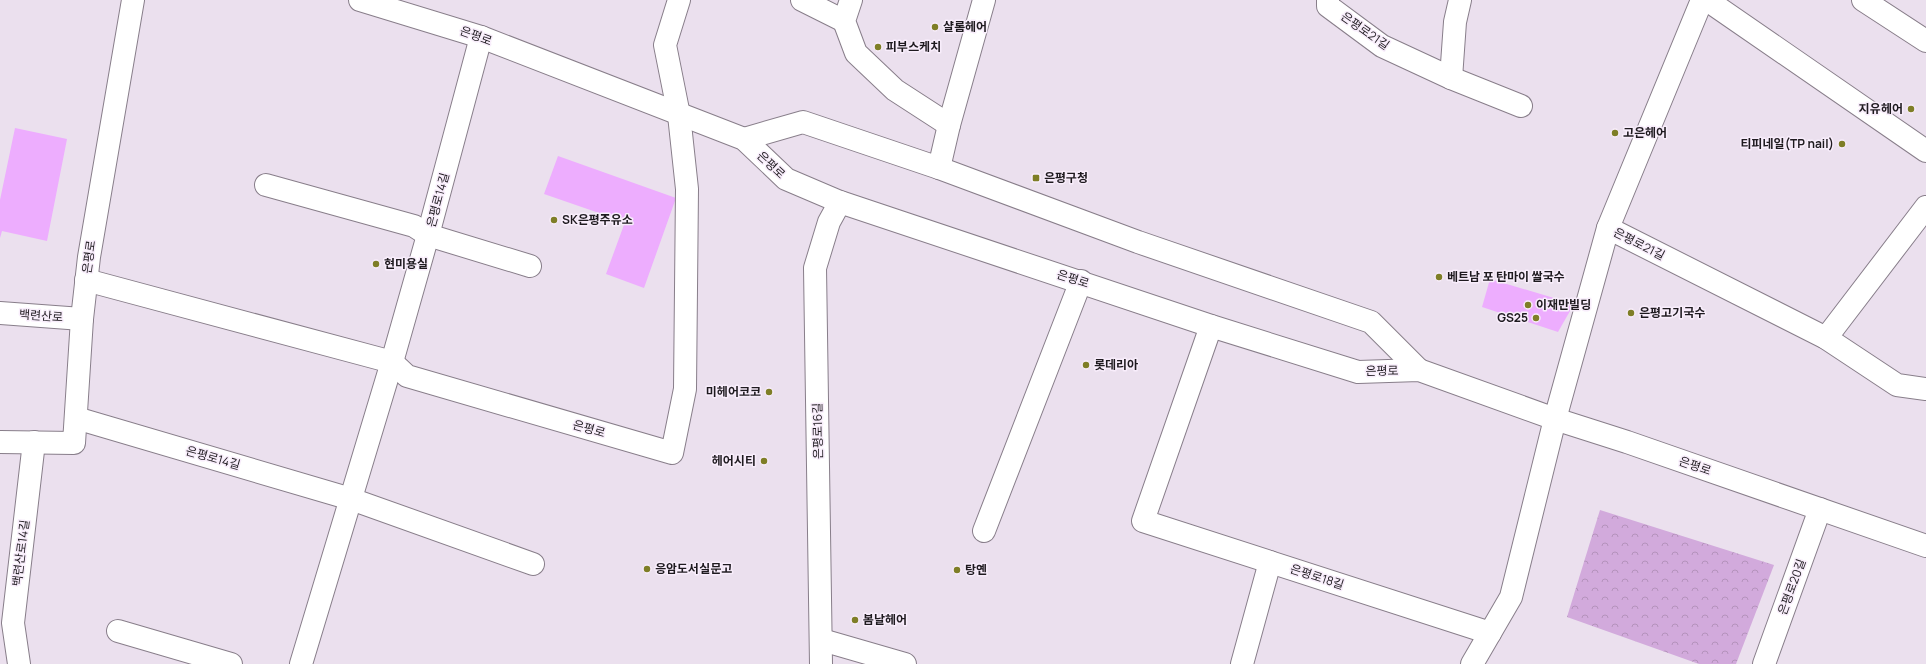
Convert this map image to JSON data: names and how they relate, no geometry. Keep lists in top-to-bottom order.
{
  "streets": {
    "street": [
      "은평로21길",
      "은평로",
      "은평로14길",
      "백련산로",
      "은평로16길",
      "백련산로14길",
      "은평로18길",
      "은평로20길"
    ]
  },
  "crossings": [
    ["은평로", "은평로14길"],
    ["은평로", "백련산로"],
    ["은평로", "은평로16길"],
    ["은평로", "백련산로14길"],
    ["은평로", "은평로18길"],
    ["은평로", "은평로20길"]
  ],
  "places": {
    "other": [
      "샬롬헤어",
      "피부스케치",
      "지유헤어",
      "고은헤어",
      "티피네일(TP nail)",
      "SK은평주유소",
      "현미용실",
      "베트남 포 탄마이 쌀국수",
      "이재만빌딩",
      "은평고기국수",
      "GS25",
      "롯데리아",
      "미헤어코코",
      "헤어시티",
      "응암도서실문고",
      "탕옌",
      "봄날헤어"
    ],
    "transit": ["은평구청"]
  }
}
